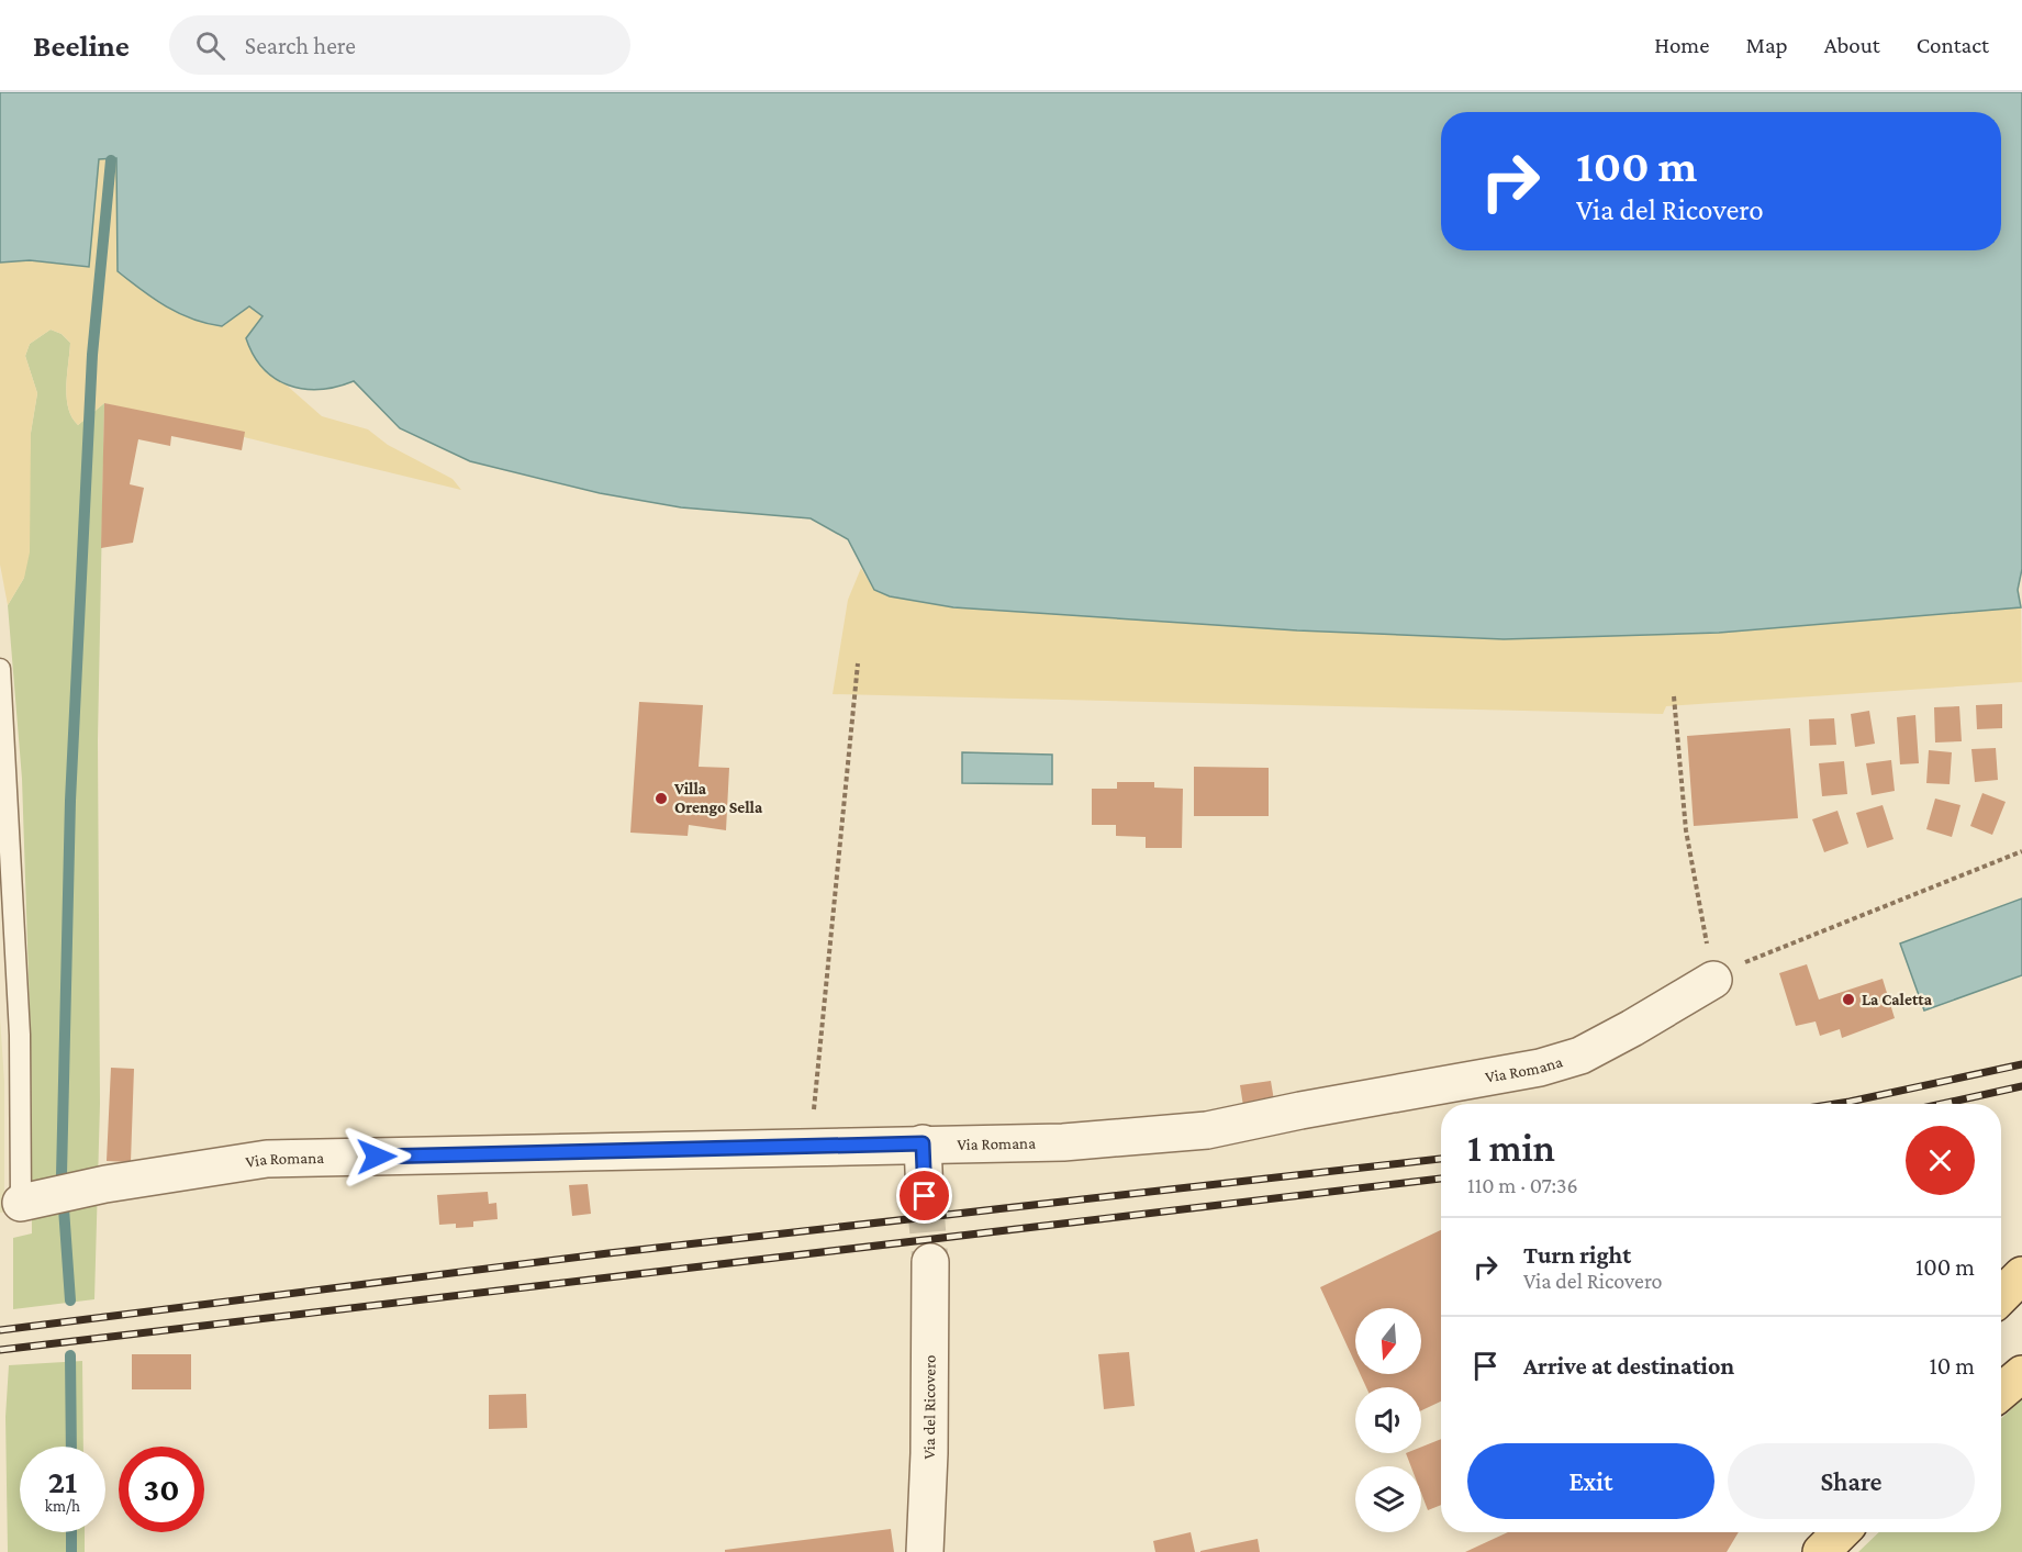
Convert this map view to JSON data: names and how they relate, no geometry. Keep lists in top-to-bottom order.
{
  "streets": {
    "street": ["Via Romana", "Via del Ricovero"]
  },
  "places": ["Villa Orengo Sella", "La Caletta"],
  "north": "bottom",
  "page": {
    "header": "Beeline",
    "search": "Search here",
    "nav": [
      "Home",
      "Map",
      "About",
      "Contact"
    ],
    "turn": ["100 m", "Via del Ricovero"],
    "heading": ["1 min", "110 m · 07:36"],
    "list": [
      {
        "name": "Turn right",
        "note": "Via del Ricovero",
        "value": "100 m"
      },
      {
        "name": "Arrive at destination",
        "value": "10 m"
      }
    ],
    "buttons": ["Exit", "Share"],
    "speed": "21 km/h",
    "limit": "30"
  }
}
